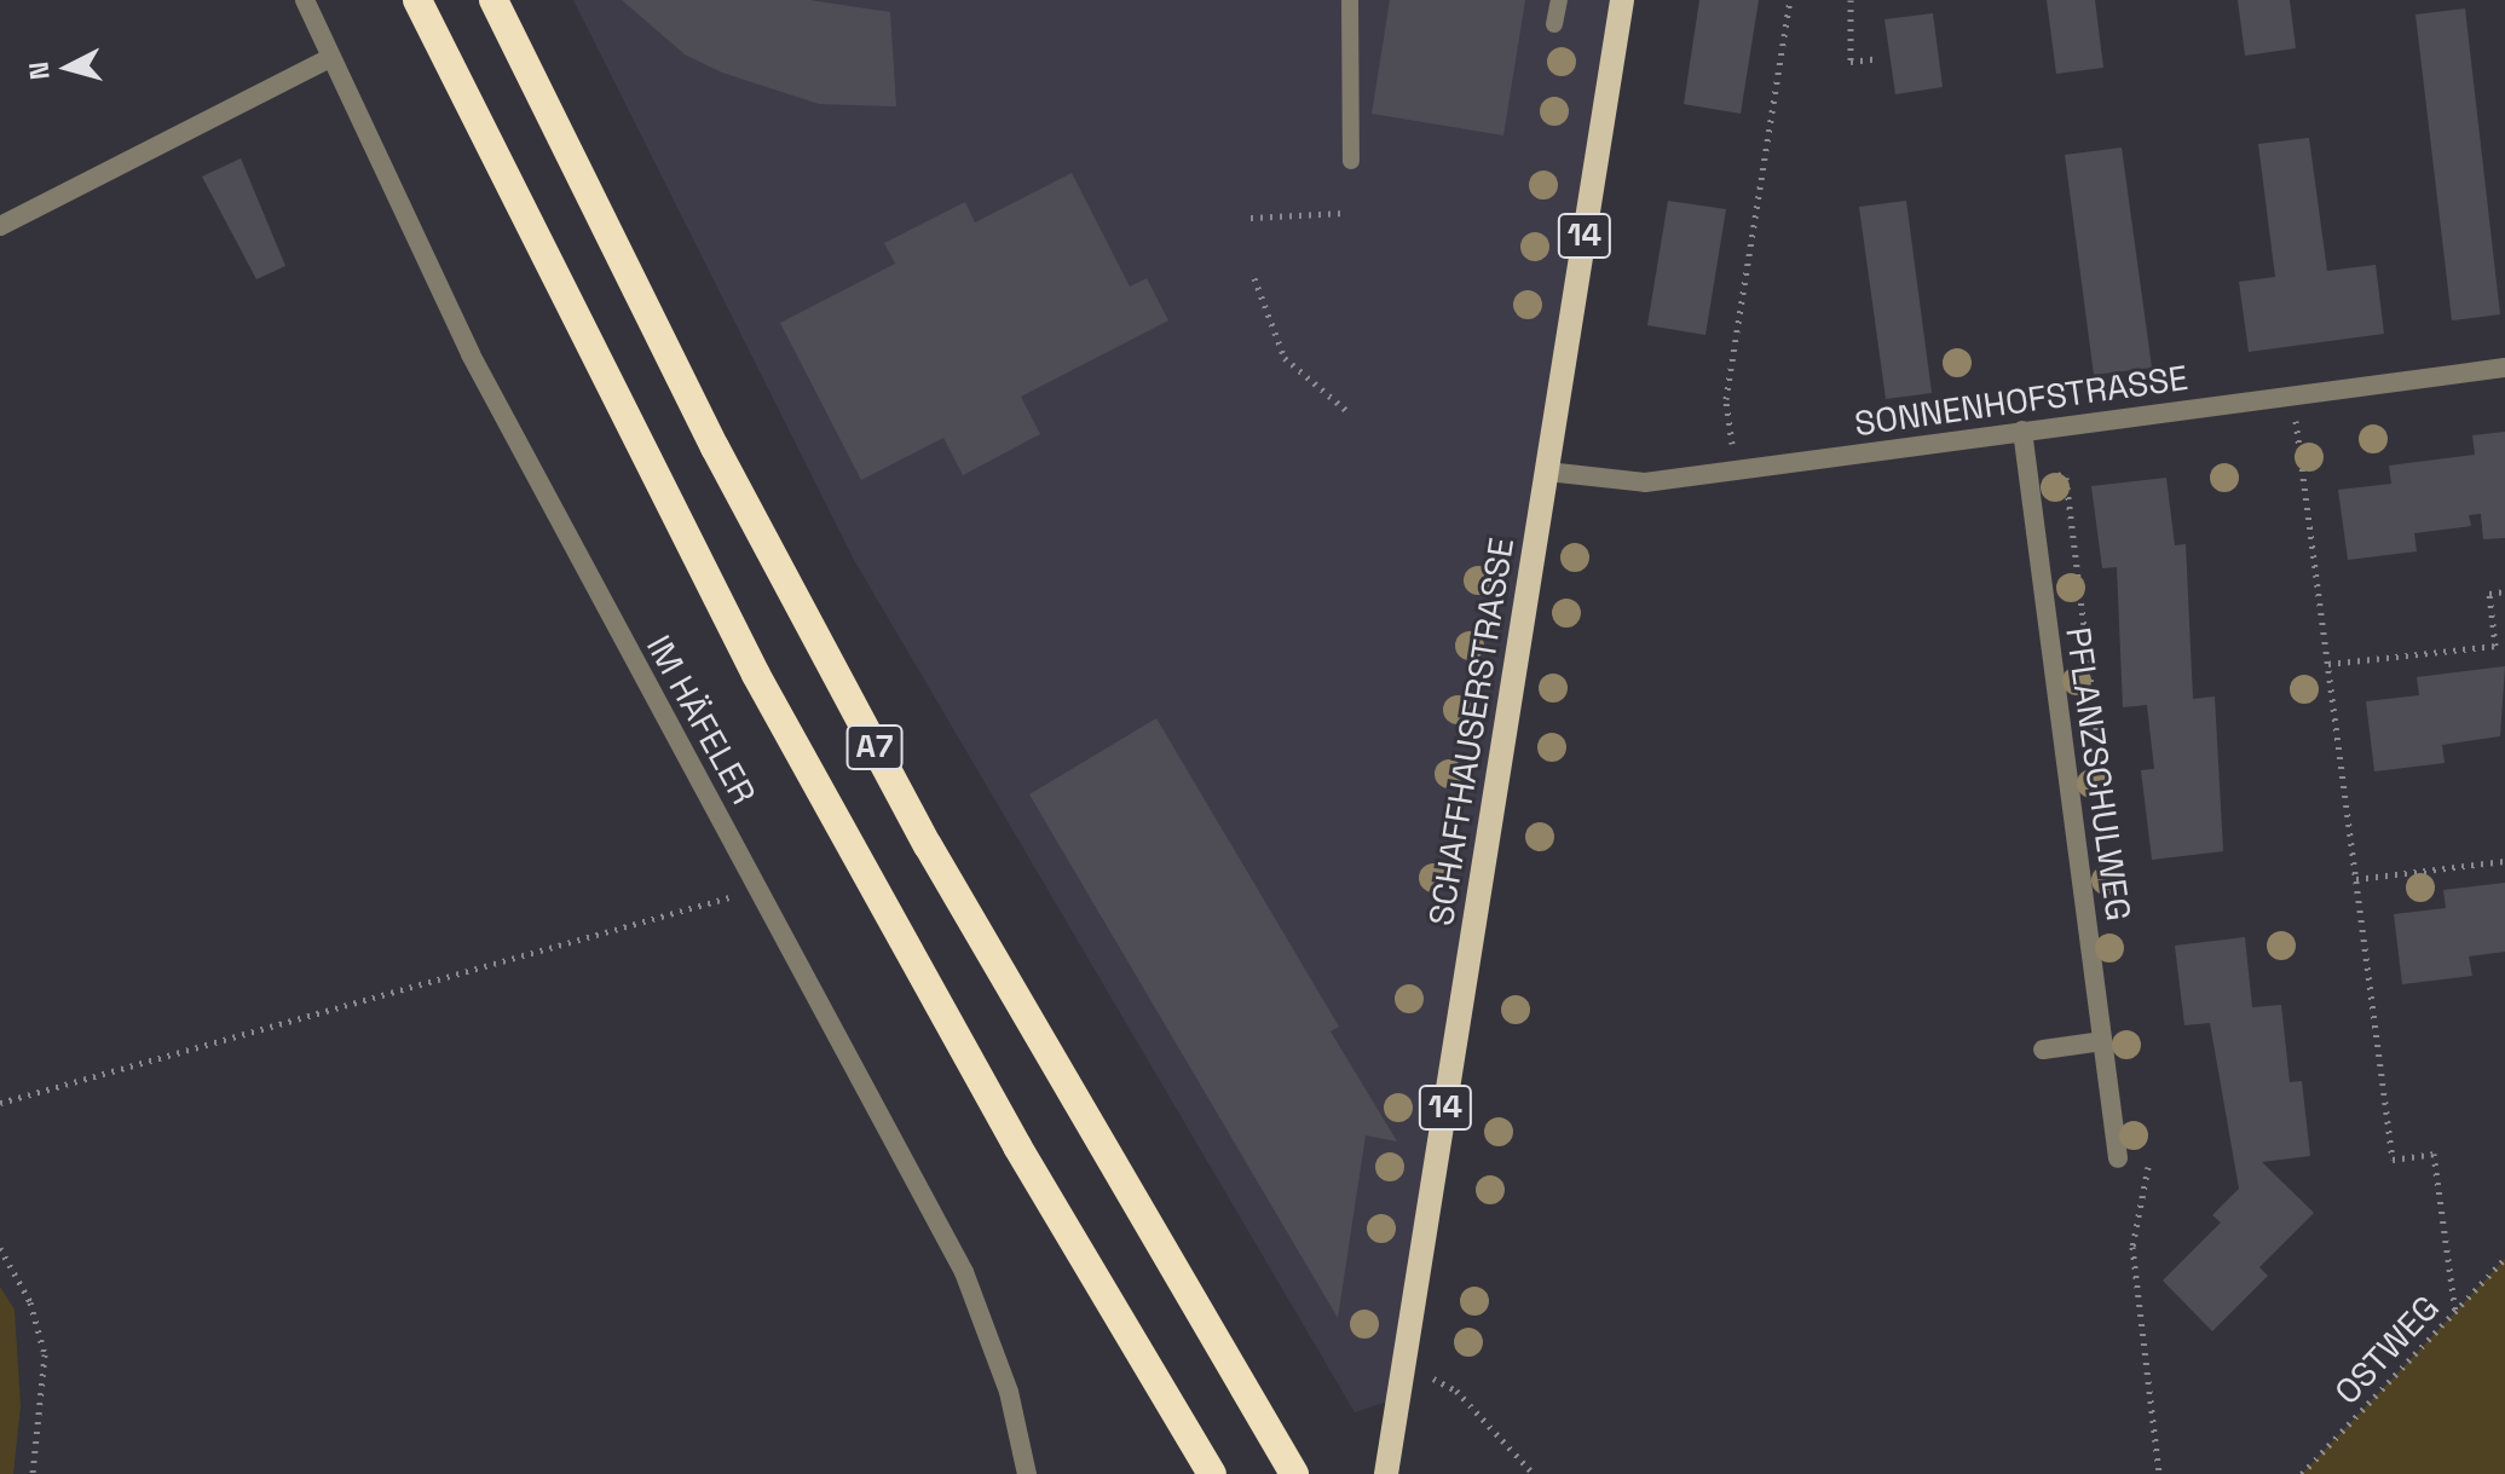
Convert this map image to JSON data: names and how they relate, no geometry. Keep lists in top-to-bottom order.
{
  "streets": {
    "highway": ["A7"],
    "main road": ["14", "SCHAFFHAUSERSTRASSE"],
    "street": ["SONNENHOFSTRASSE", "IM HÄFELER", "PFLANZSCHULWEG"],
    "path": ["OSTWEG"]
  },
  "crossings": [
    ["SONNENHOFSTRASSE", "SCHAFFHAUSERSTRASSE"],
    ["SONNENHOFSTRASSE", "PFLANZSCHULWEG"]
  ],
  "north": "left"
}
